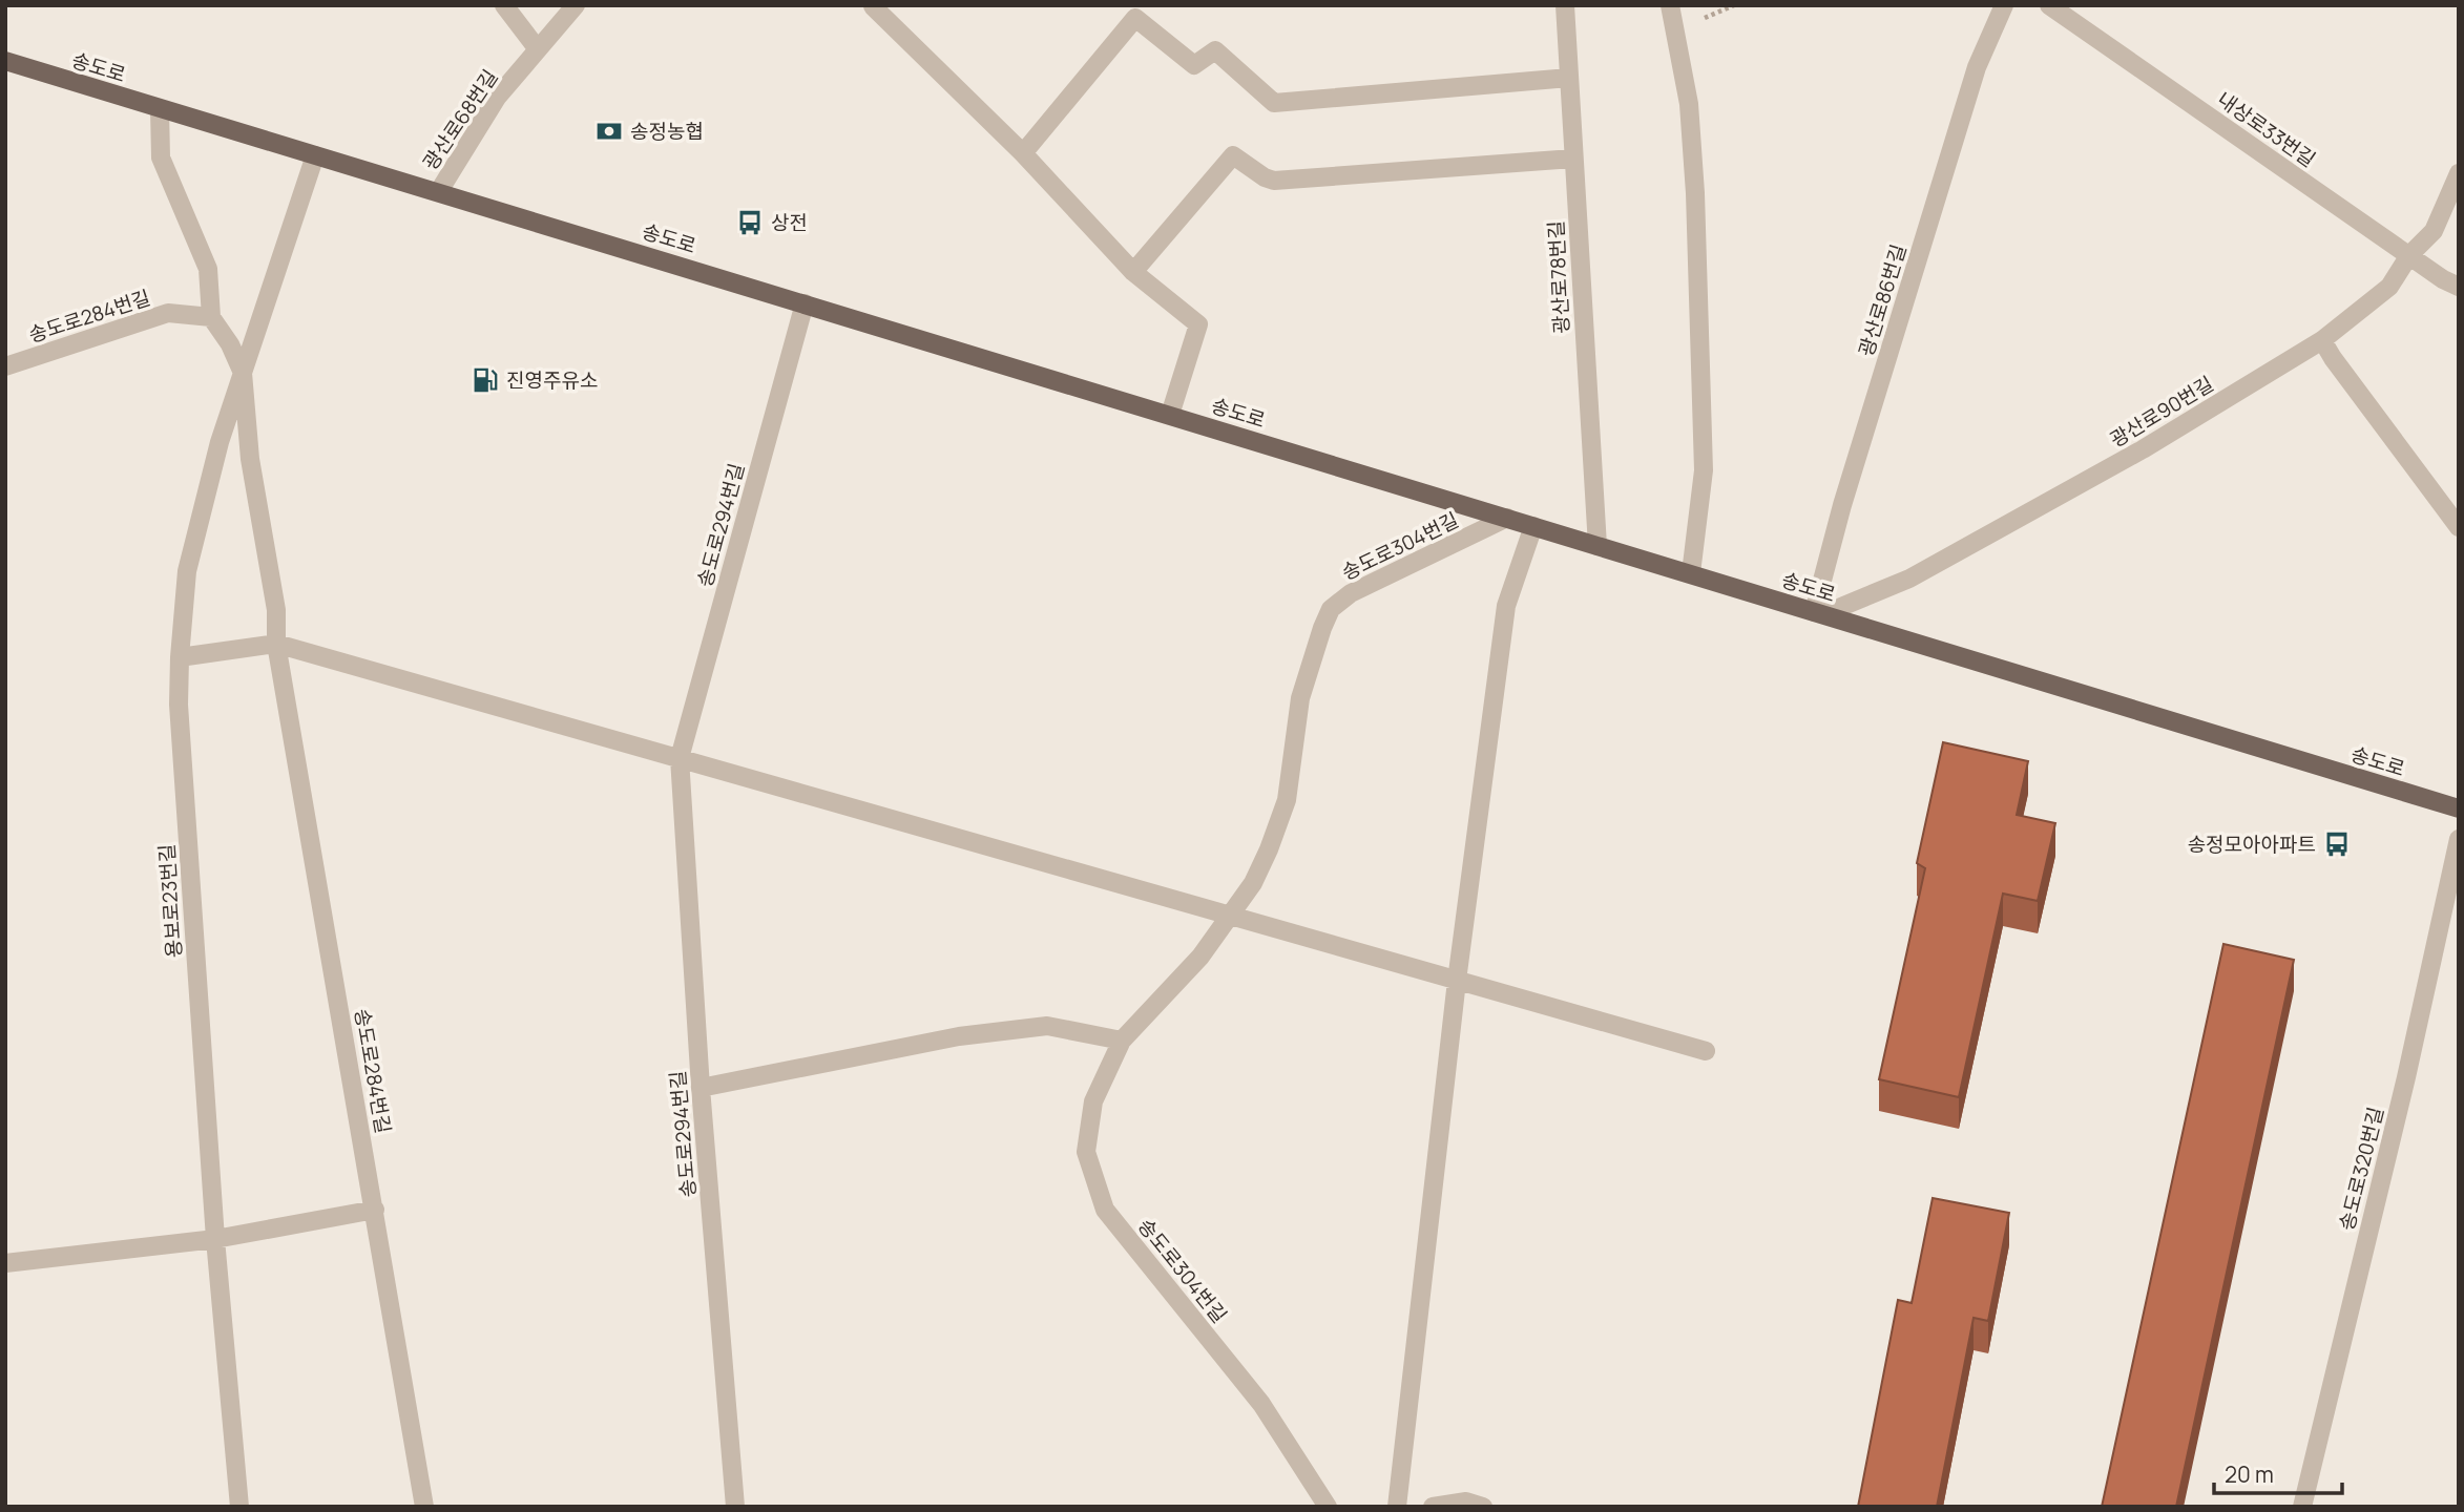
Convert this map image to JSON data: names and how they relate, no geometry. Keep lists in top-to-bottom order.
{
  "streets": {
    "main road": ["송도로"],
    "street": [
      "광산로68번길",
      "내상로33번길",
      "광산로78번길",
      "광산로86번길",
      "송도로284번길",
      "광산로90번길",
      "송도로294번길",
      "송도로304번길",
      "용보로23번길",
      "송도로320번길"
    ]
  },
  "crossings": [
    ["송도로", "광산로68번길"],
    ["송도로", "광산로78번길"],
    ["송도로", "광산로86번길"],
    ["송도로", "광산로90번길"],
    ["송도로", "송도로294번길"],
    ["송도로", "송도로304번길"],
    ["송도로", "용보로23번길"],
    ["내상로33번길", "광산로90번길"],
    ["광산로86번길", "광산로90번길"],
    ["송도로284번길", "용보로23번길"]
  ],
  "places": {
    "bank": ["송정농협"],
    "bus stop": ["상전", "송정모아아파트"],
    "fuel station": ["진영주유소"]
  },
  "scale_bar": "20 m"
}
